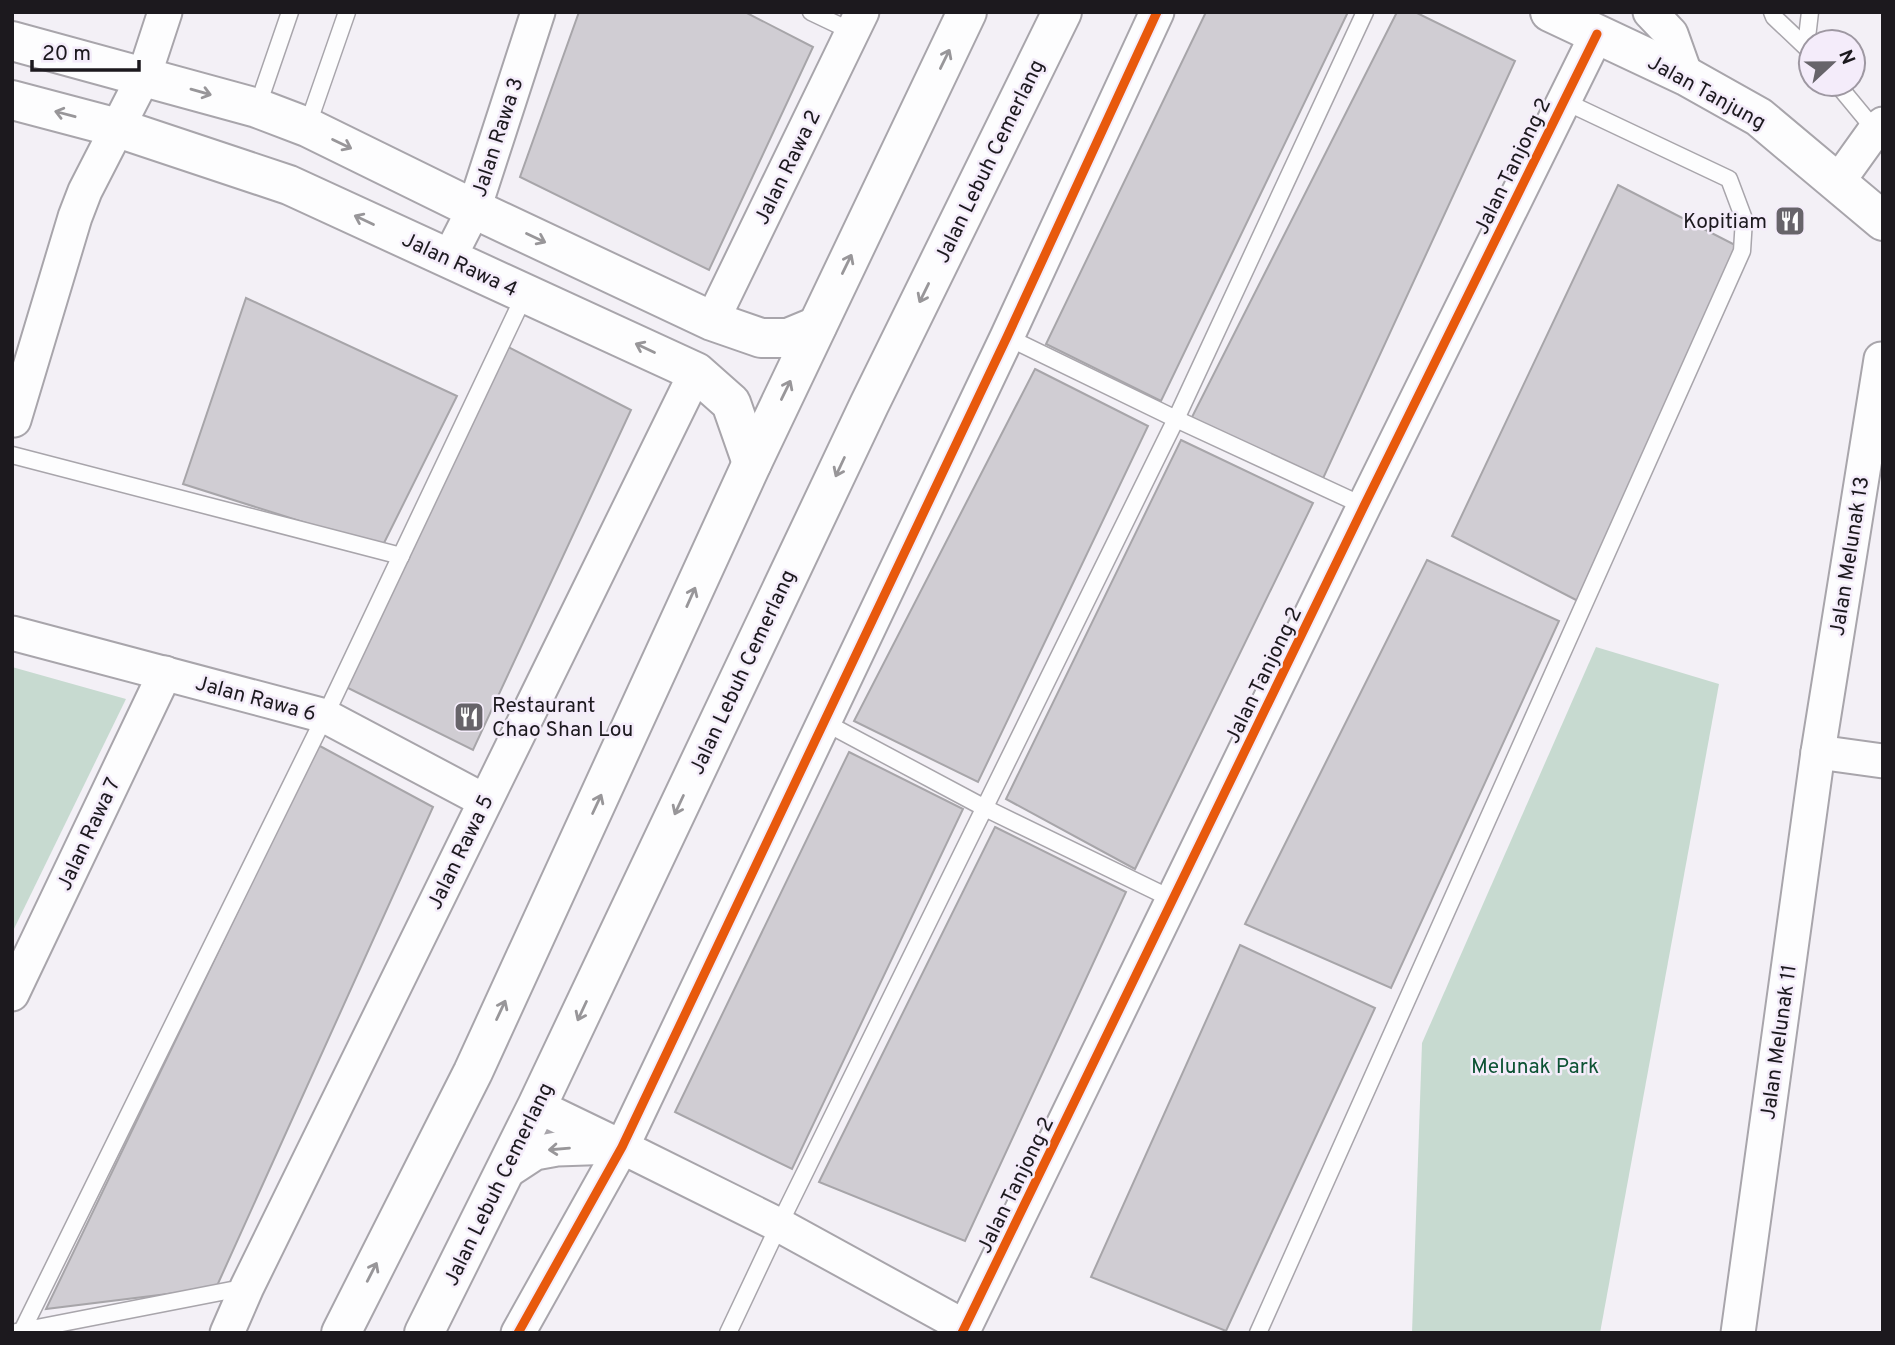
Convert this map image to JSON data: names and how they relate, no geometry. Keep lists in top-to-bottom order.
{
  "streets": {
    "main road": ["Jalan Tanjung", "Jalan Lebuh Cemerlang", "Jalan Rawa 4"],
    "street": [
      "Jalan Rawa 3",
      "Jalan Tanjong 2",
      "Jalan Rawa 2",
      "Jalan Melunak 13",
      "Jalan Rawa 6",
      "Jalan Rawa 7",
      "Jalan Rawa 5",
      "Jalan Melunak 11"
    ]
  },
  "crossings": [
    ["Jalan Tanjung", "Jalan Tanjong 2"],
    ["Jalan Rawa 3", "Jalan Rawa 4"],
    ["Jalan Rawa 4", "Jalan Rawa 5"],
    ["Jalan Melunak 13", "Jalan Melunak 11"],
    ["Jalan Rawa 6", "Jalan Rawa 7"],
    ["Jalan Rawa 6", "Jalan Rawa 5"]
  ],
  "parks": ["Melunak Park"],
  "places": {
    "restaurant": ["Kopitiam", "Restaurant Chao Shan Lou"]
  },
  "scale_bar": "20 m",
  "north": "right"
}
